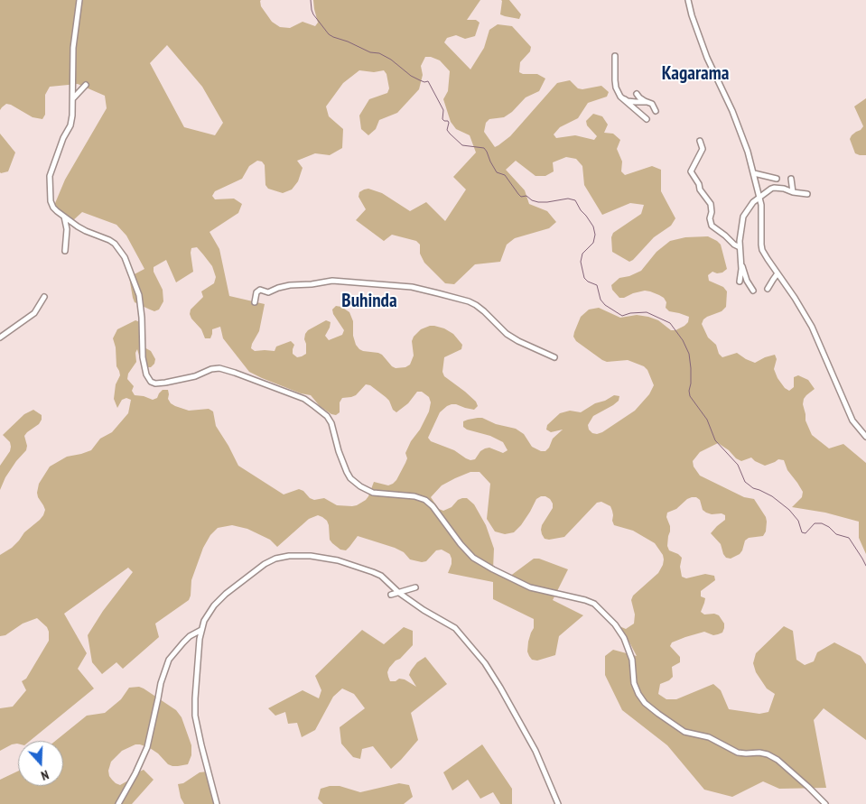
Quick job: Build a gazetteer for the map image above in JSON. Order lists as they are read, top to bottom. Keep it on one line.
{"districts":["Kagarama","Buhinda"],"north":"bottom"}
